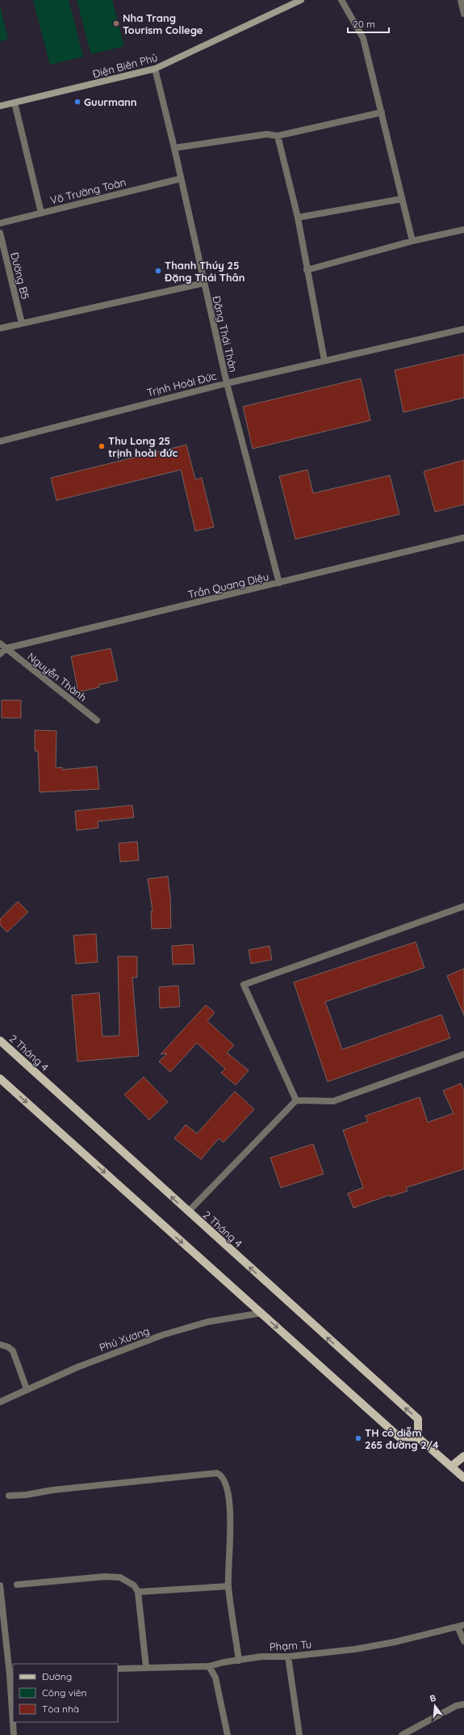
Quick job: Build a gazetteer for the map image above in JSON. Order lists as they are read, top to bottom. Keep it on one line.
{"streets":{"main road":["2 Tháng 4"],"street":["Điện Biên Phủ","Võ Trường Toàn","Đường B5","Đặng Thái Thân","Trịnh Hoài Đức","Trần Quang Diệu","Nguyễn Thành","Phú Xương","Phạm Tu"]},"crossings":[["Điện Biên Phủ","Đặng Thái Thân"],["Võ Trường Toàn","Đặng Thái Thân"],["Đặng Thái Thân","Trịnh Hoài Đức"],["Đặng Thái Thân","Trần Quang Diệu"],["Trần Quang Diệu","Nguyễn Thành"]],"places":["Nha Trang Tourism College","Guurmann","Thanh Thúy 25 Đặng Thái Thân","Thu Long 25 trịnh hoài đức","TH cô diễm 265 đường 2/4"],"legend":["Đường","Công viên","Tòa nhà"],"scale_bar":"20 m","north":"top"}
